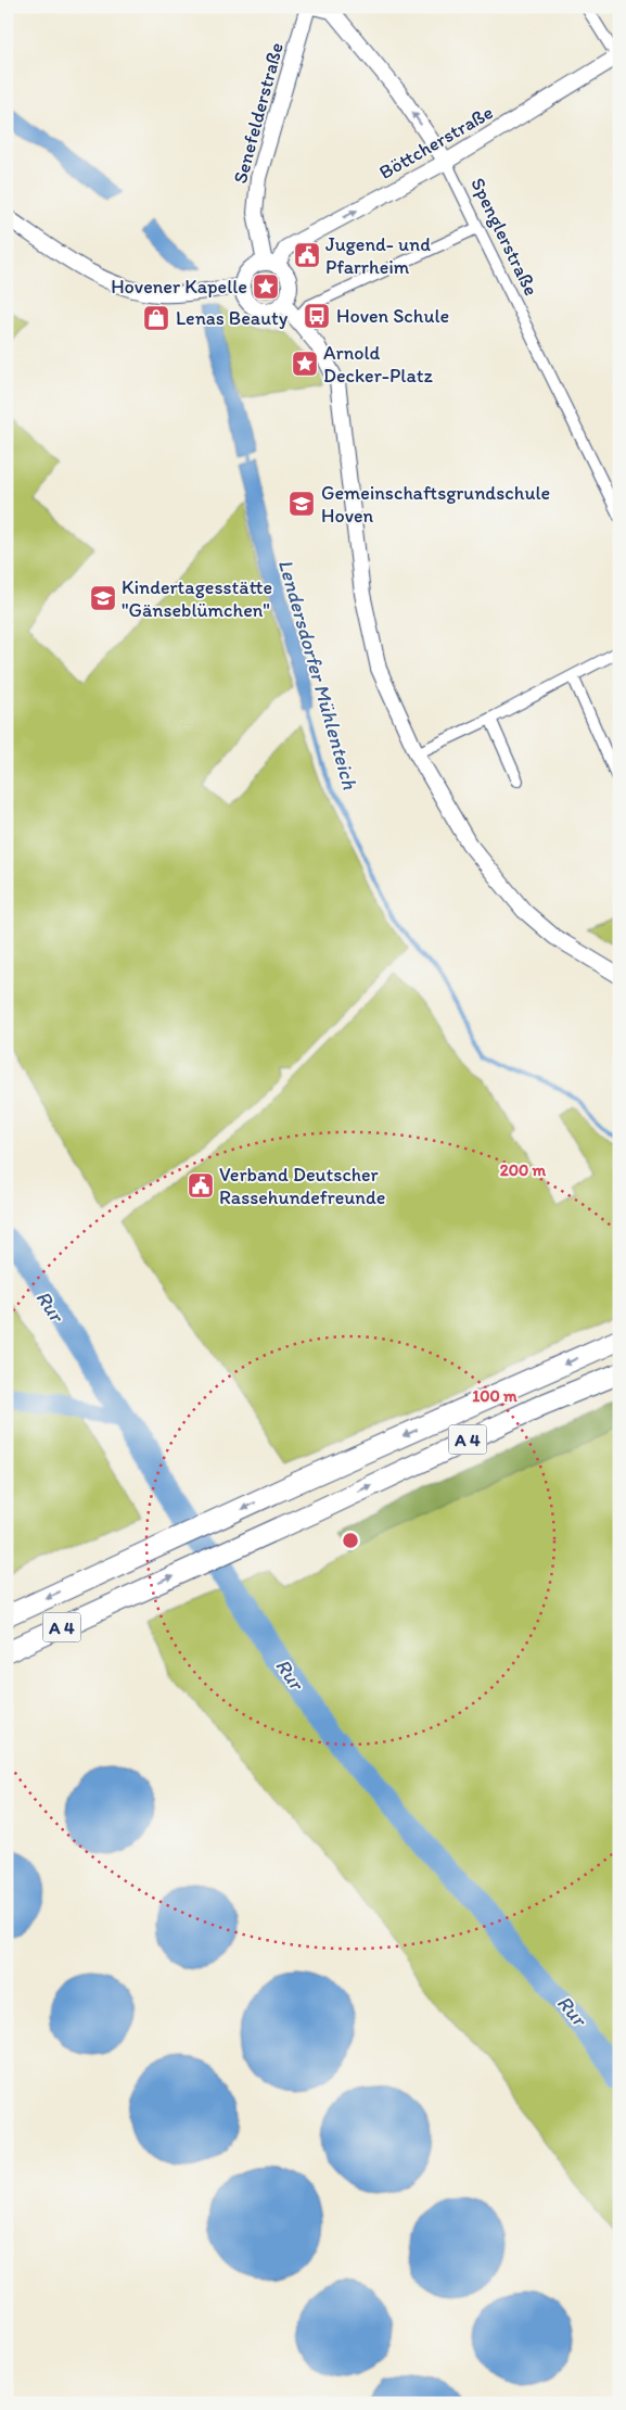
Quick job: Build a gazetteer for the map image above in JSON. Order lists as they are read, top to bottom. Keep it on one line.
{"streets":{"highway":["A 4"],"main road":["Senefelderstraße","Böttcherstraße","Spenglerstraße"]},"crossings":[["Senefelderstraße","Böttcherstraße"],["Senefelderstraße","Spenglerstraße"],["Böttcherstraße","Spenglerstraße"]],"one_way":["Böttcherstraße"],"water":["Lendersdorfer Mühlenteich","Rur"],"places":{"public building":["Jugend- und Pfarrheim","Verband Deutscher Rassehundefreunde"],"place":["Hovener Kapelle","Arnold Decker-Platz"],"bus stop":["Hoven Schule"],"shop":["Lenas Beauty"],"school or university":["Gemeinschaftsgrundschule Hoven","Kindertagesstätte \"Gänseblümchen\""]},"rings":["200 m","100 m"]}
